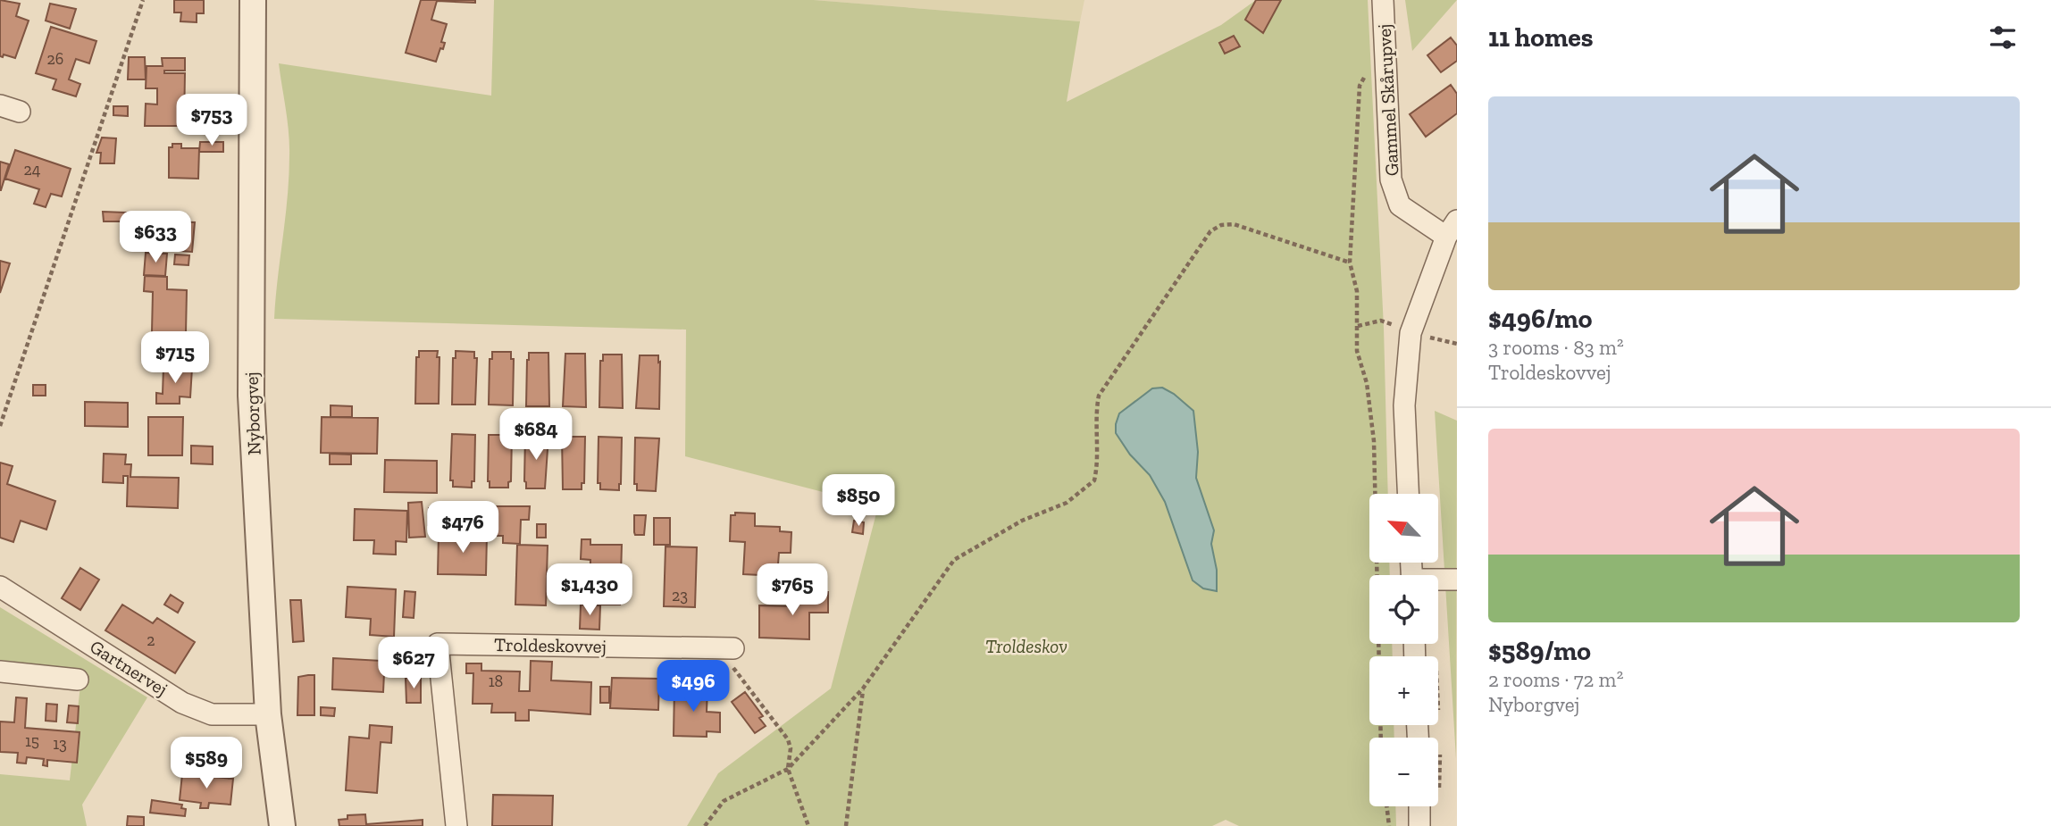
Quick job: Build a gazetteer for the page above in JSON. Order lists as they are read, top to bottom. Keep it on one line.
{"streets":{"street":["Gammel Skårupvej","Nyborgvej","Troldeskovvej","Gartnervej"]},"crossings":[["Nyborgvej","Gartnervej"]],"parks":["Troldeskov"],"house_numbers":["26","24","23","2","18","15","13"],"north":"top left","page":{"heading":"11 homes","list":[{"name":"$496/mo","note":"3 rooms · 83 m² · Troldeskovvej"},{"name":"$589/mo","note":"2 rooms · 72 m² · Nyborgvej"}],"price":["$753","$633","$715","$684","$850","$476","$1,430","$765","$627","$496","$589"],"map_buttons":["+","−"]}}
